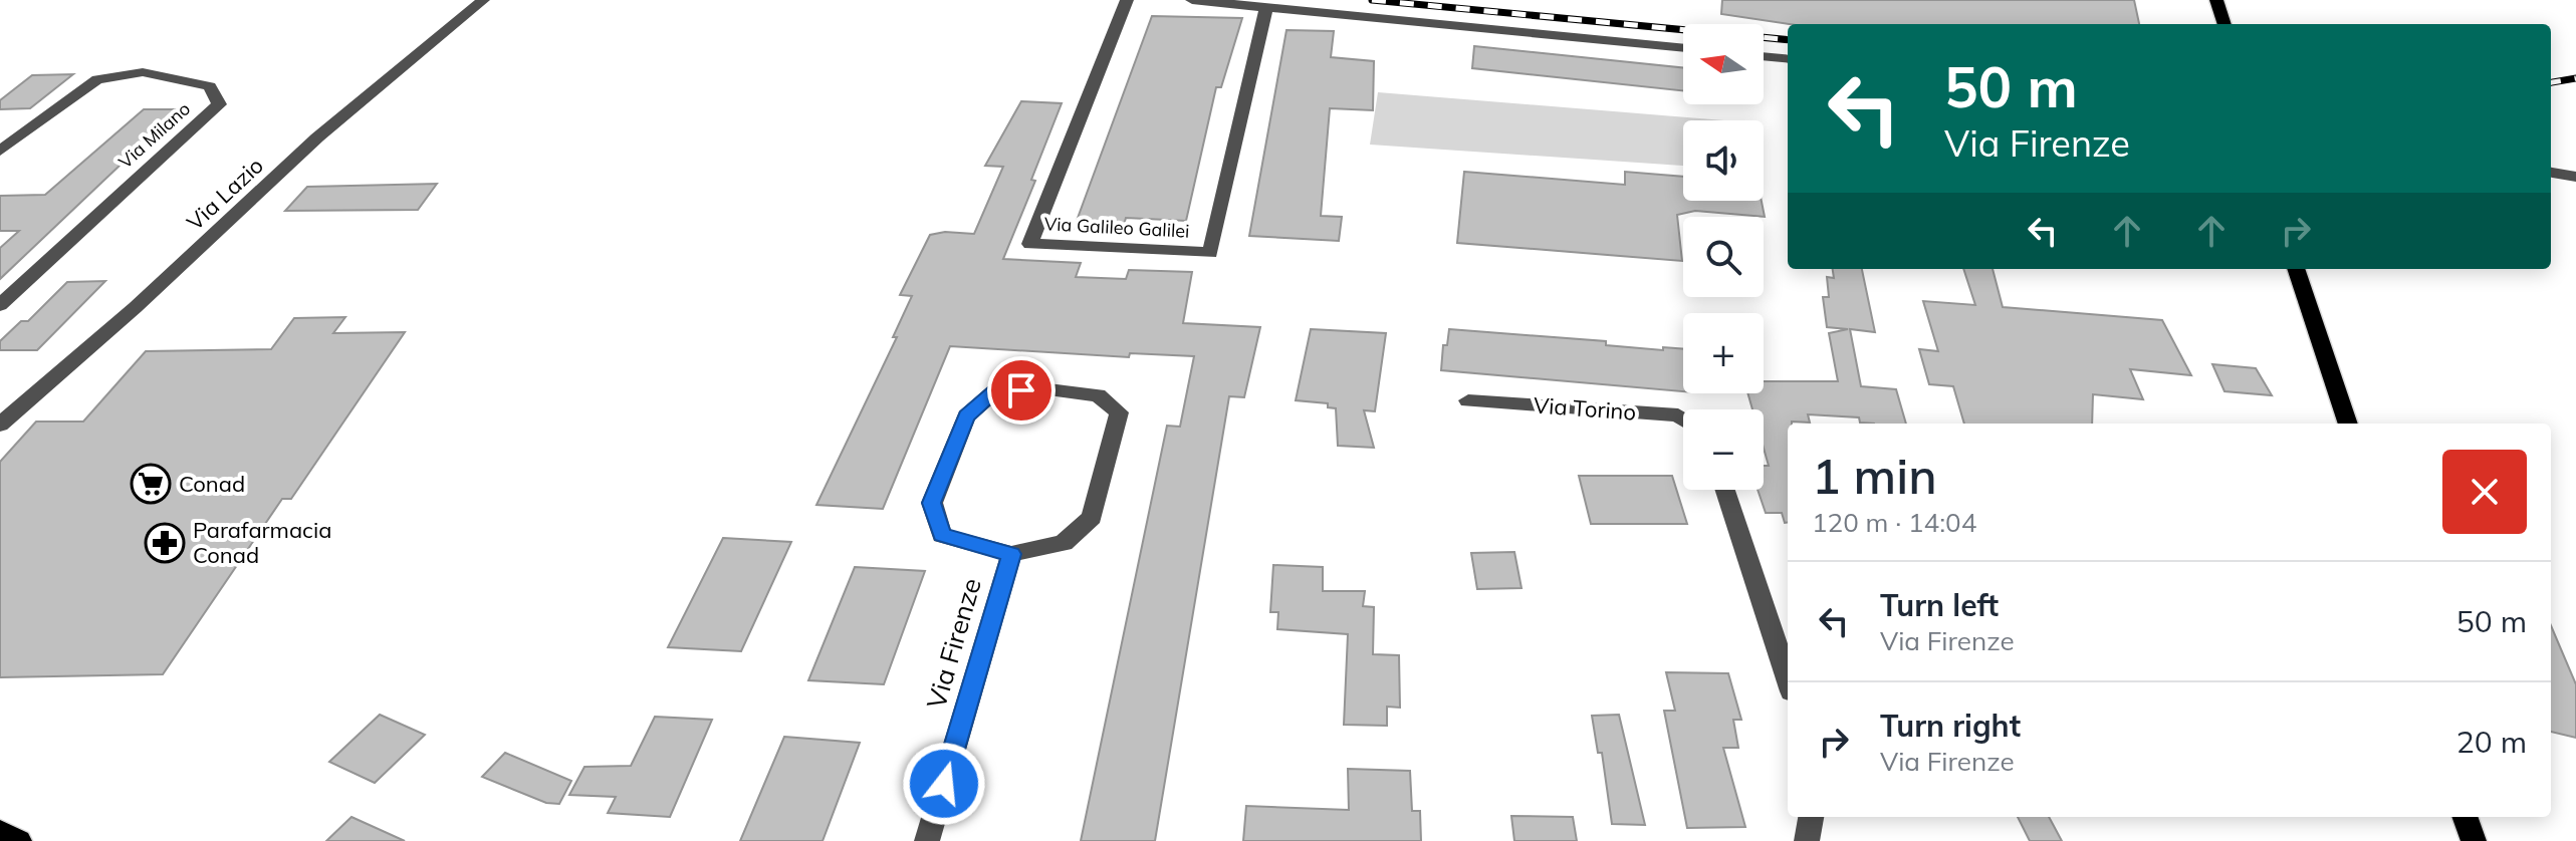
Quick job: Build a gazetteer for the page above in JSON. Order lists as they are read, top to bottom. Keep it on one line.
{"streets":{"street":["Via Milano","Via Lazio","Via Galileo Galilei","Via Torino","Via Firenze"]},"places":{"supermarket":["Conad"],"pharmacy":["Parafarmacia Conad"]},"north":"left","page":{"map_buttons":["+","−"],"turn":["50 m","Via Firenze"],"heading":["1 min","120 m · 14:04"],"list":[{"name":"Turn left","note":"Via Firenze","value":"50 m"},{"name":"Turn right","note":"Via Firenze","value":"20 m"}]}}
